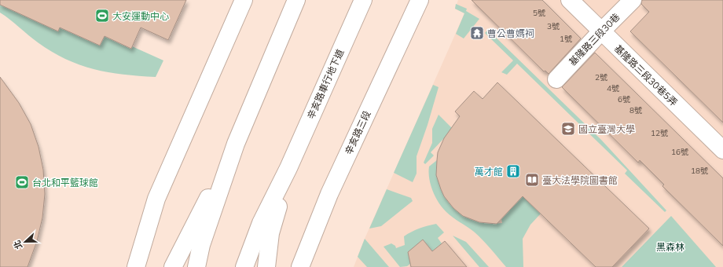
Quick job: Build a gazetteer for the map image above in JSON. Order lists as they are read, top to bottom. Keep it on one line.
{"streets":{"main road":["基隆路三段30巷","基隆路三段30巷5弄","辛亥路車行地下道","辛亥路三段"]},"crossings":[["基隆路三段30巷","基隆路三段30巷5弄"]],"parks":["黑森林"],"places":{"sports":["大安運動中心","台北和平籃球館"],"temple":["曹公曹媽祠"],"school or university":["國立臺灣大學"],"building":["萬才館"],"library":["臺大法學院圖書館"]},"house_numbers":["5號","3號","1號","2號","4號","6號","8號","12號","16號","18號"],"north":"left"}
